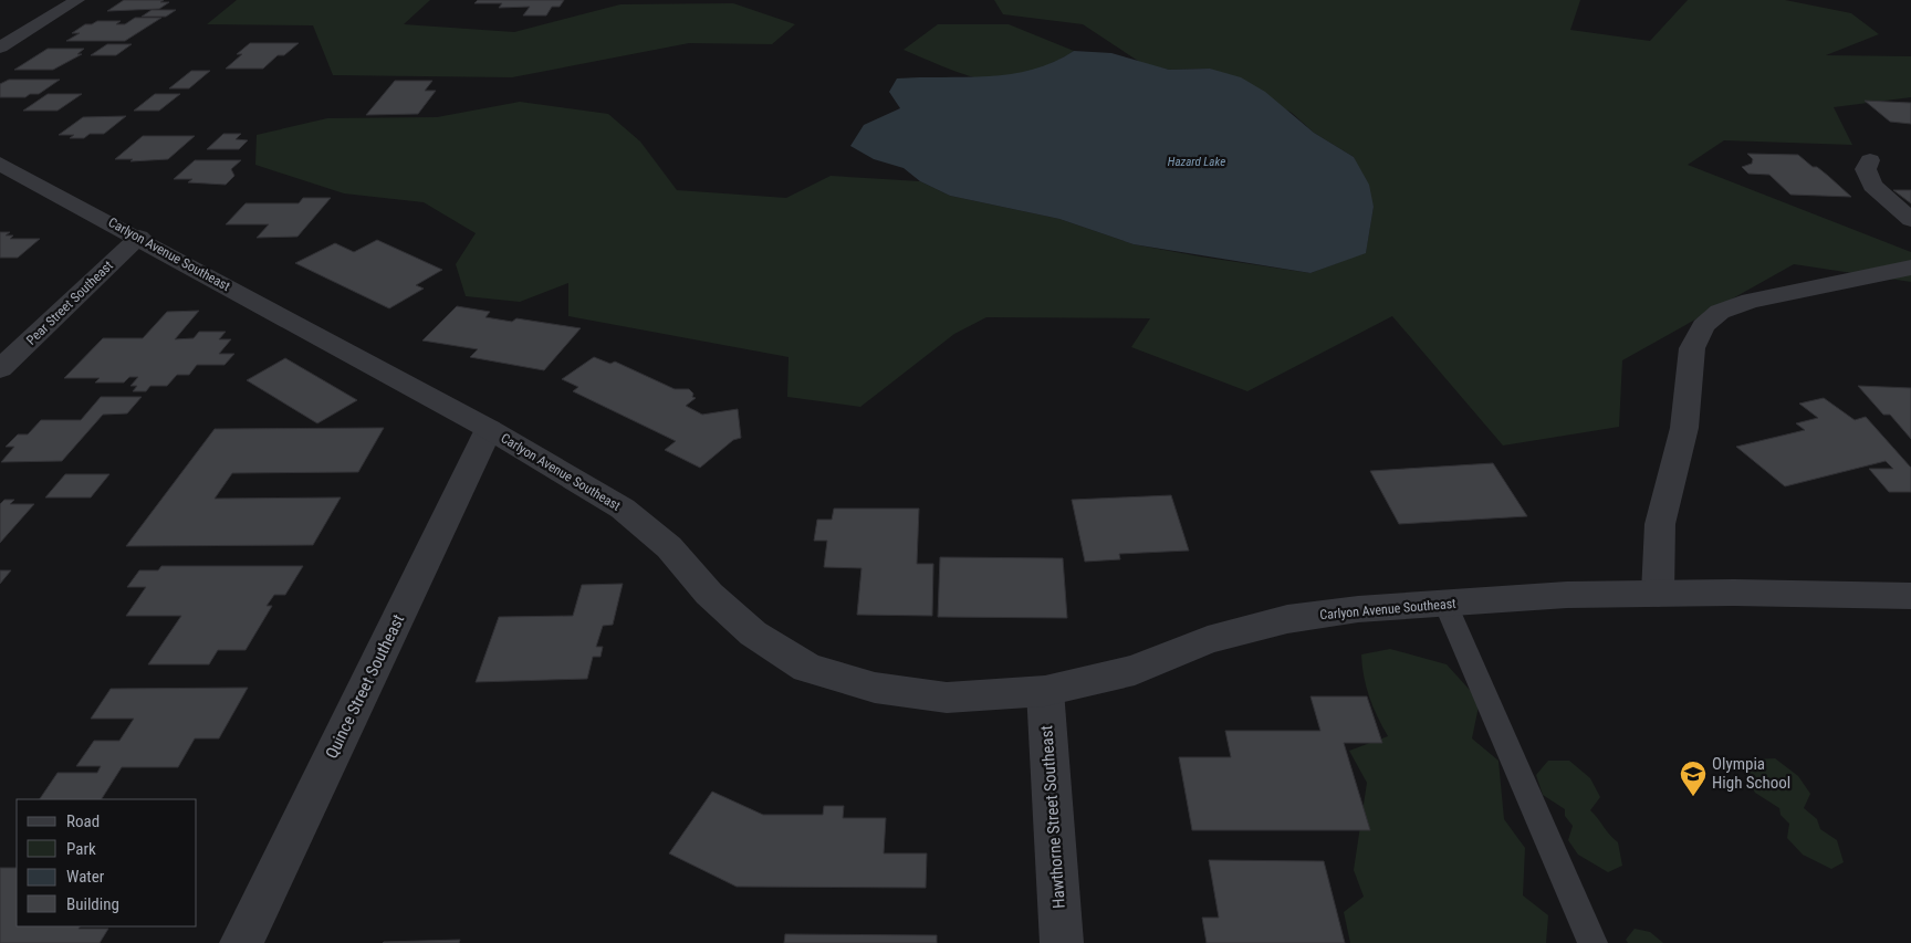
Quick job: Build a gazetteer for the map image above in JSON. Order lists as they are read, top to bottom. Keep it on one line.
{"streets":{"street":["Carlyon Avenue Southeast","Pear Street Southeast","Quince Street Southeast","Hawthorne Street Southeast"]},"crossings":[["Carlyon Avenue Southeast","Pear Street Southeast"],["Carlyon Avenue Southeast","Quince Street Southeast"],["Carlyon Avenue Southeast","Hawthorne Street Southeast"]],"water":["Hazard Lake"],"places":{"school or university":["Olympia High School"]},"legend":["Road","Park","Water","Building"]}
